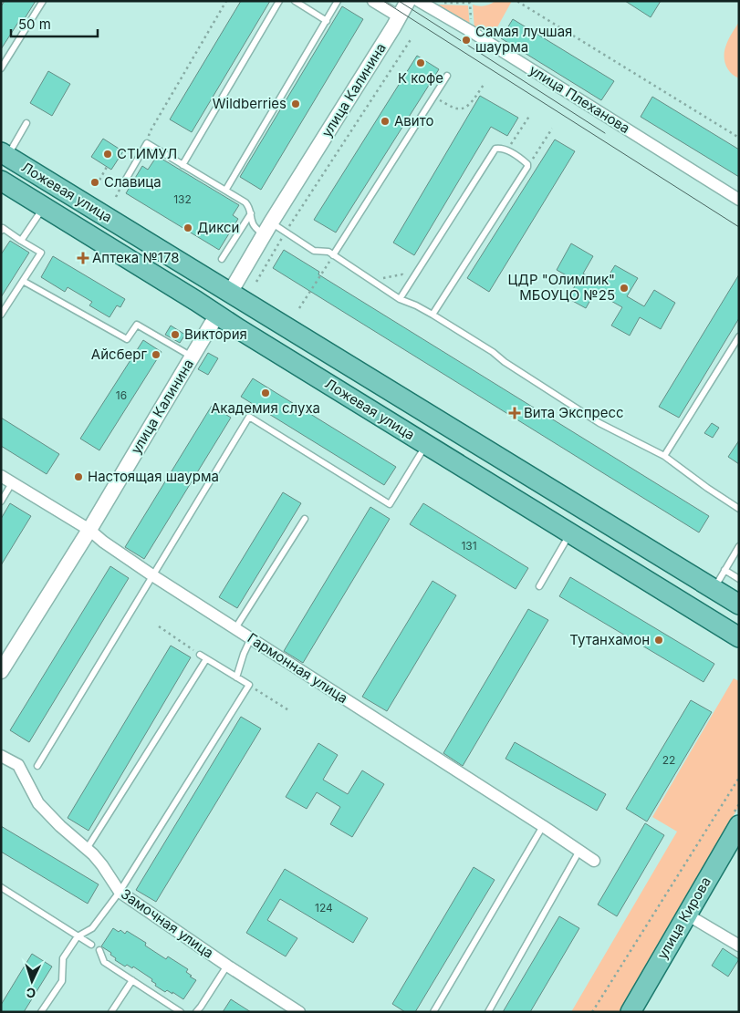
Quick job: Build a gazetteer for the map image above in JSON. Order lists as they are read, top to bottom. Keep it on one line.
{"streets":{"main road":["улица Калинина","Ложевая улица","улица Кирова"],"street":["улица Плеханова","Гармонная улица","Замочная улица"]},"crossings":[["улица Калинина","Ложевая улица"],["улица Калинина","Гармонная улица"]],"places":{"other":["Самая лучшая шаурма","К кофе","Wildberries","Авито","СТИМУЛ","Славица","Дикси","ЦДР \"Олимпик\" МБОУЦО №25","Виктория","Айсберг","Академия слуха","Настоящая шаурма","Тутанхамон"],"health":["Аптека №178","Вита Экспресс"]},"house_numbers":["132","16","131","22","124"],"scale_bar":"50 m","north":"bottom"}
